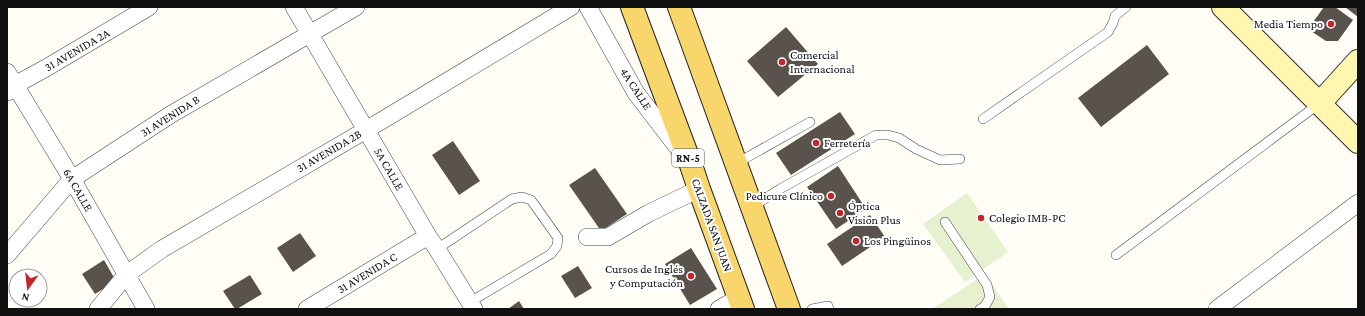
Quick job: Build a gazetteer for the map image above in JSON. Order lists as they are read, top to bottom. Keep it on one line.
{"streets":{"main road":["RN-5","CALZADA SAN JUAN"],"street":["31 AVENIDA 2A","4A CALLE","31 AVENIDA B","31 AVENIDA 2B","5A CALLE","6A CALLE","31 AVENIDA C"]},"crossings":[["31 AVENIDA 2A","6A CALLE"],["4A CALLE","CALZADA SAN JUAN"],["31 AVENIDA B","5A CALLE"],["31 AVENIDA B","6A CALLE"],["31 AVENIDA 2B","5A CALLE"],["31 AVENIDA 2B","6A CALLE"],["5A CALLE","31 AVENIDA C"]],"places":["Media Tiempo","Comercial Internacional","Ferretería","Pedicure Clínico","Óptica Vision Plus","Colegio IMB-PC","Los Pingüinos","Cursos de Inglés y Computación"],"north":"bottom"}
